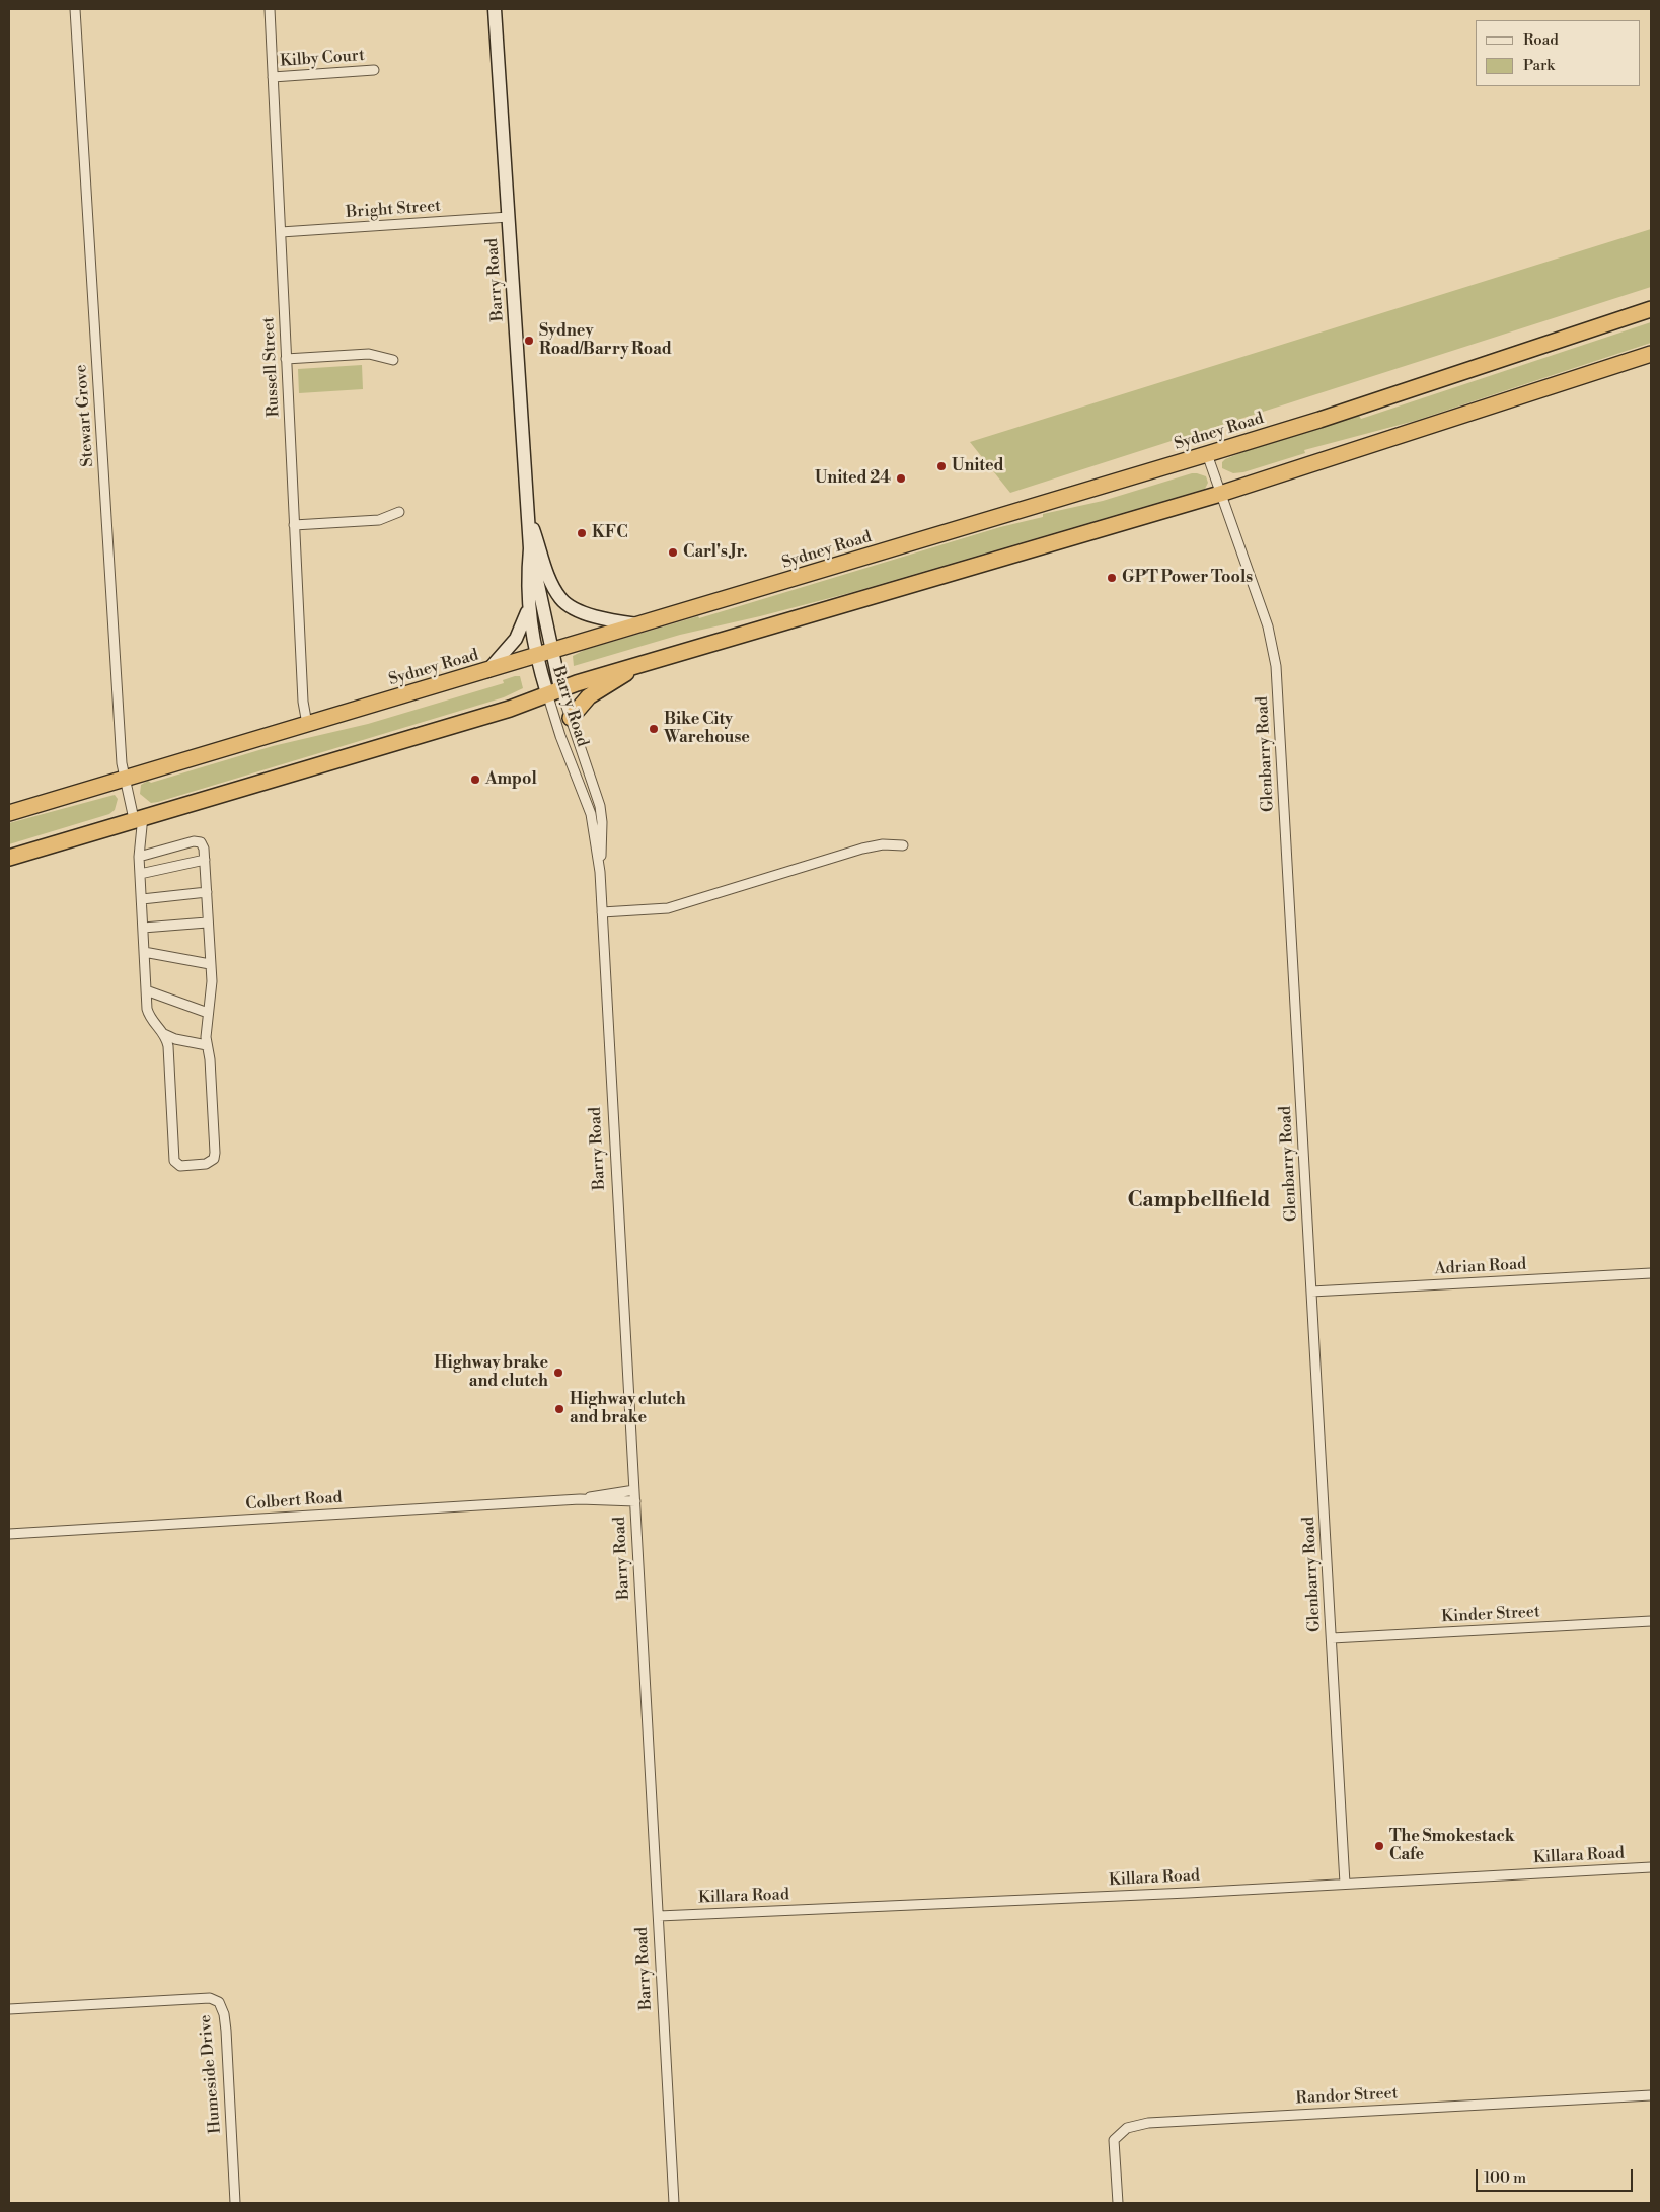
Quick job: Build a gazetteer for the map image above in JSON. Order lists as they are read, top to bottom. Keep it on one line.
{"streets":{"highway":["Sydney Road"],"main road":["Barry Road"],"street":["Kilby Court","Bright Street","Russell Street","Stewart Grove","Glenbarry Road","Adrian Road","Colbert Road","Kinder Street","Killara Road","Humeside Drive","Randor Street"]},"crossings":[["Kilby Court","Russell Street"],["Bright Street","Barry Road"],["Bright Street","Russell Street"],["Barry Road","Sydney Road"],["Barry Road","Colbert Road"],["Barry Road","Killara Road"],["Russell Street","Sydney Road"],["Stewart Grove","Sydney Road"],["Sydney Road","Glenbarry Road"],["Glenbarry Road","Adrian Road"],["Glenbarry Road","Kinder Street"],["Glenbarry Road","Killara Road"]],"districts":["Campbellfield"],"places":["Sydney Road/Barry Road","United","United 24","KFC","Carl's Jr.","GPT Power Tools","Bike City Warehouse","Ampol","Highway brake and clutch","Highway clutch and brake","The Smokestack Cafe"],"legend":["Road","Park"],"scale_bar":"100 m"}
